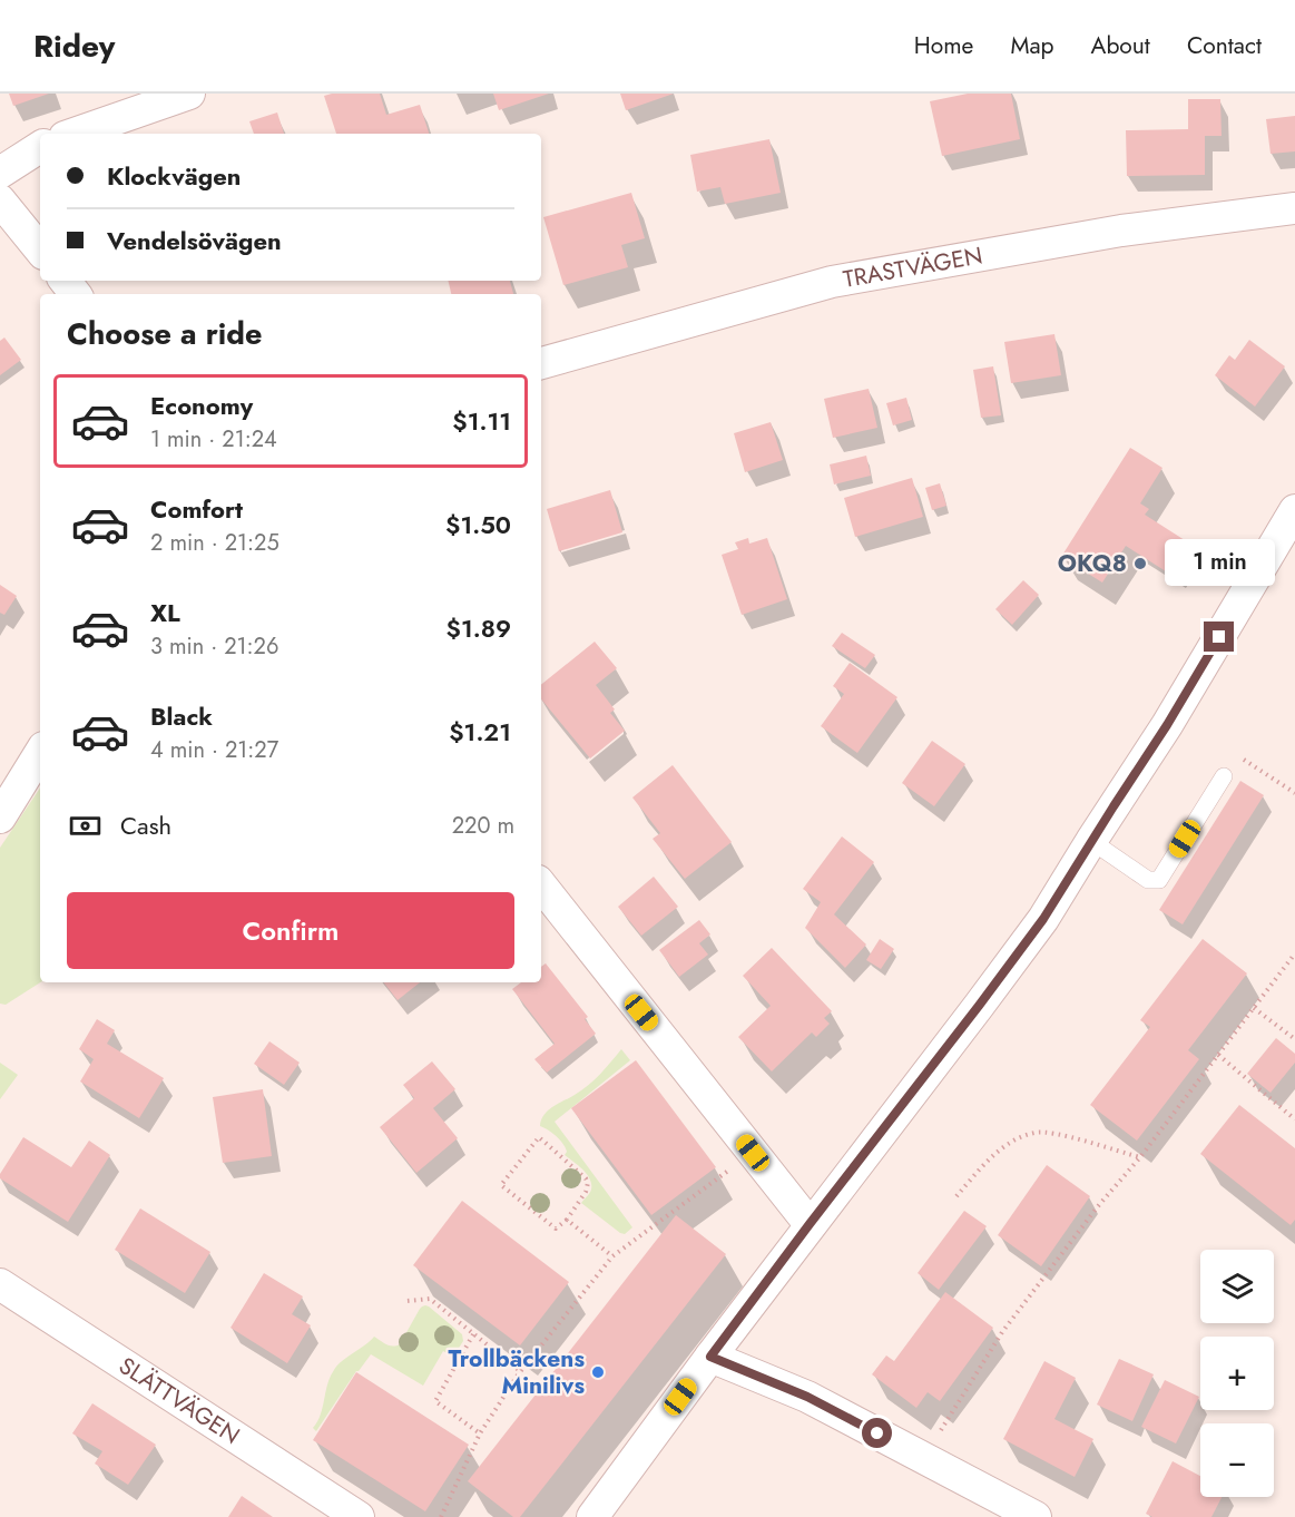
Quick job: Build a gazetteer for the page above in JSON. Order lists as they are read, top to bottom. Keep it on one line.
{"streets":{"street":["TRASTVÄGEN","SLÄTTVÄGEN"]},"places":["OKQ8","Trollbäckens Minilivs"],"page":{"header":"Ridey","nav":["Home","Map","About","Contact"],"banner":["Klockvägen","Vendelsövägen"],"heading":"Choose a ride","list":[{"name":"Economy","note":"1 min · 21:24","value":"$1.11"},{"name":"Comfort","note":"2 min · 21:25","value":"$1.50"},{"name":"XL","note":"3 min · 21:26","value":"$1.89"},{"name":"Black","note":"4 min · 21:27","value":"$1.21"}],"bubble":"1 min","pay":["Cash","220 m"],"buttons":"Confirm","map_buttons":["+","−"]}}
